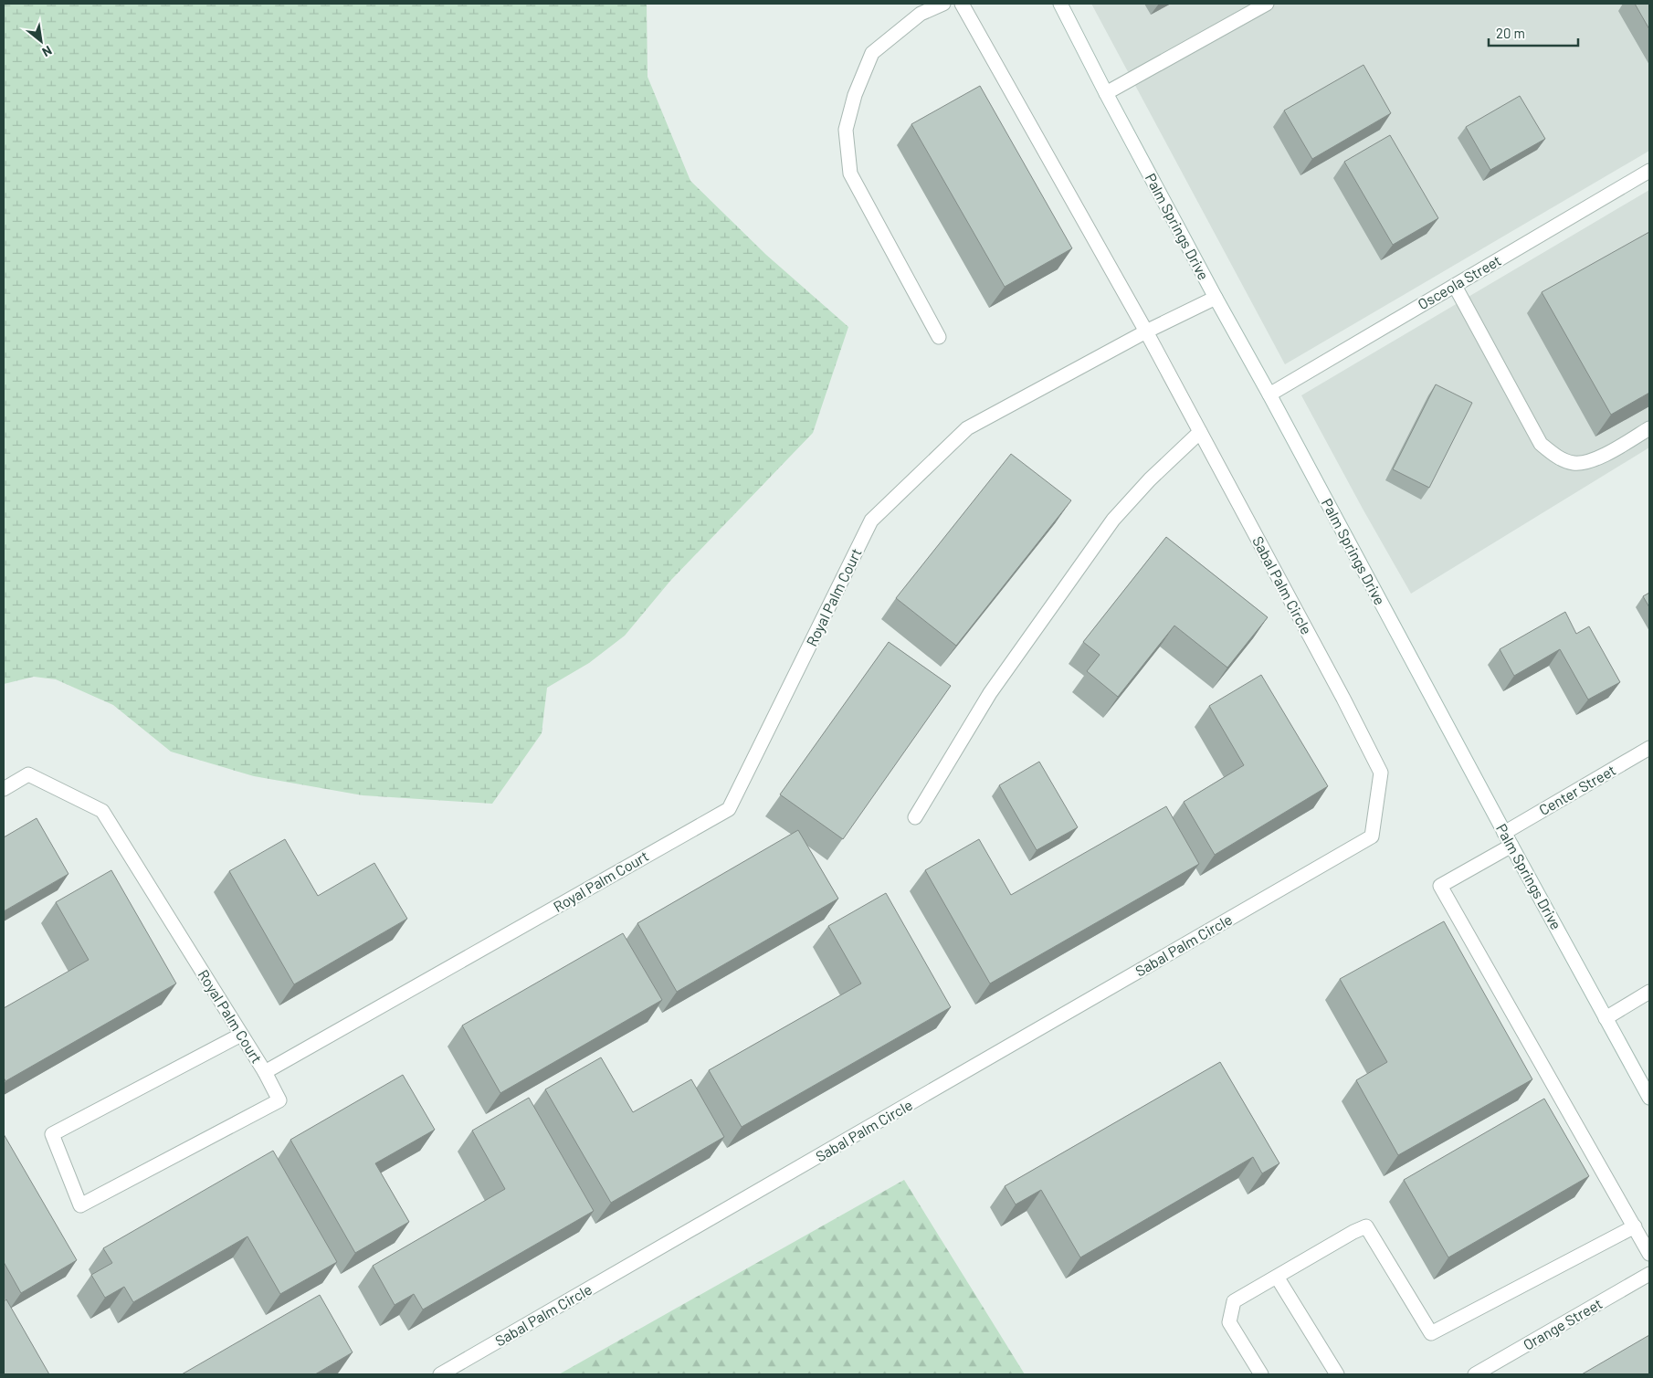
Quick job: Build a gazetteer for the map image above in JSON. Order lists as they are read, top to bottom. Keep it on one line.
{"streets":{"street":["Palm Springs Drive","Osceola Street","Sabal Palm Circle","Royal Palm Court","Center Street","Orange Street"]},"crossings":[["Palm Springs Drive","Osceola Street"],["Palm Springs Drive","Center Street"],["Sabal Palm Circle","Royal Palm Court"]],"scale_bar":"20 m","north":"bottom right"}
